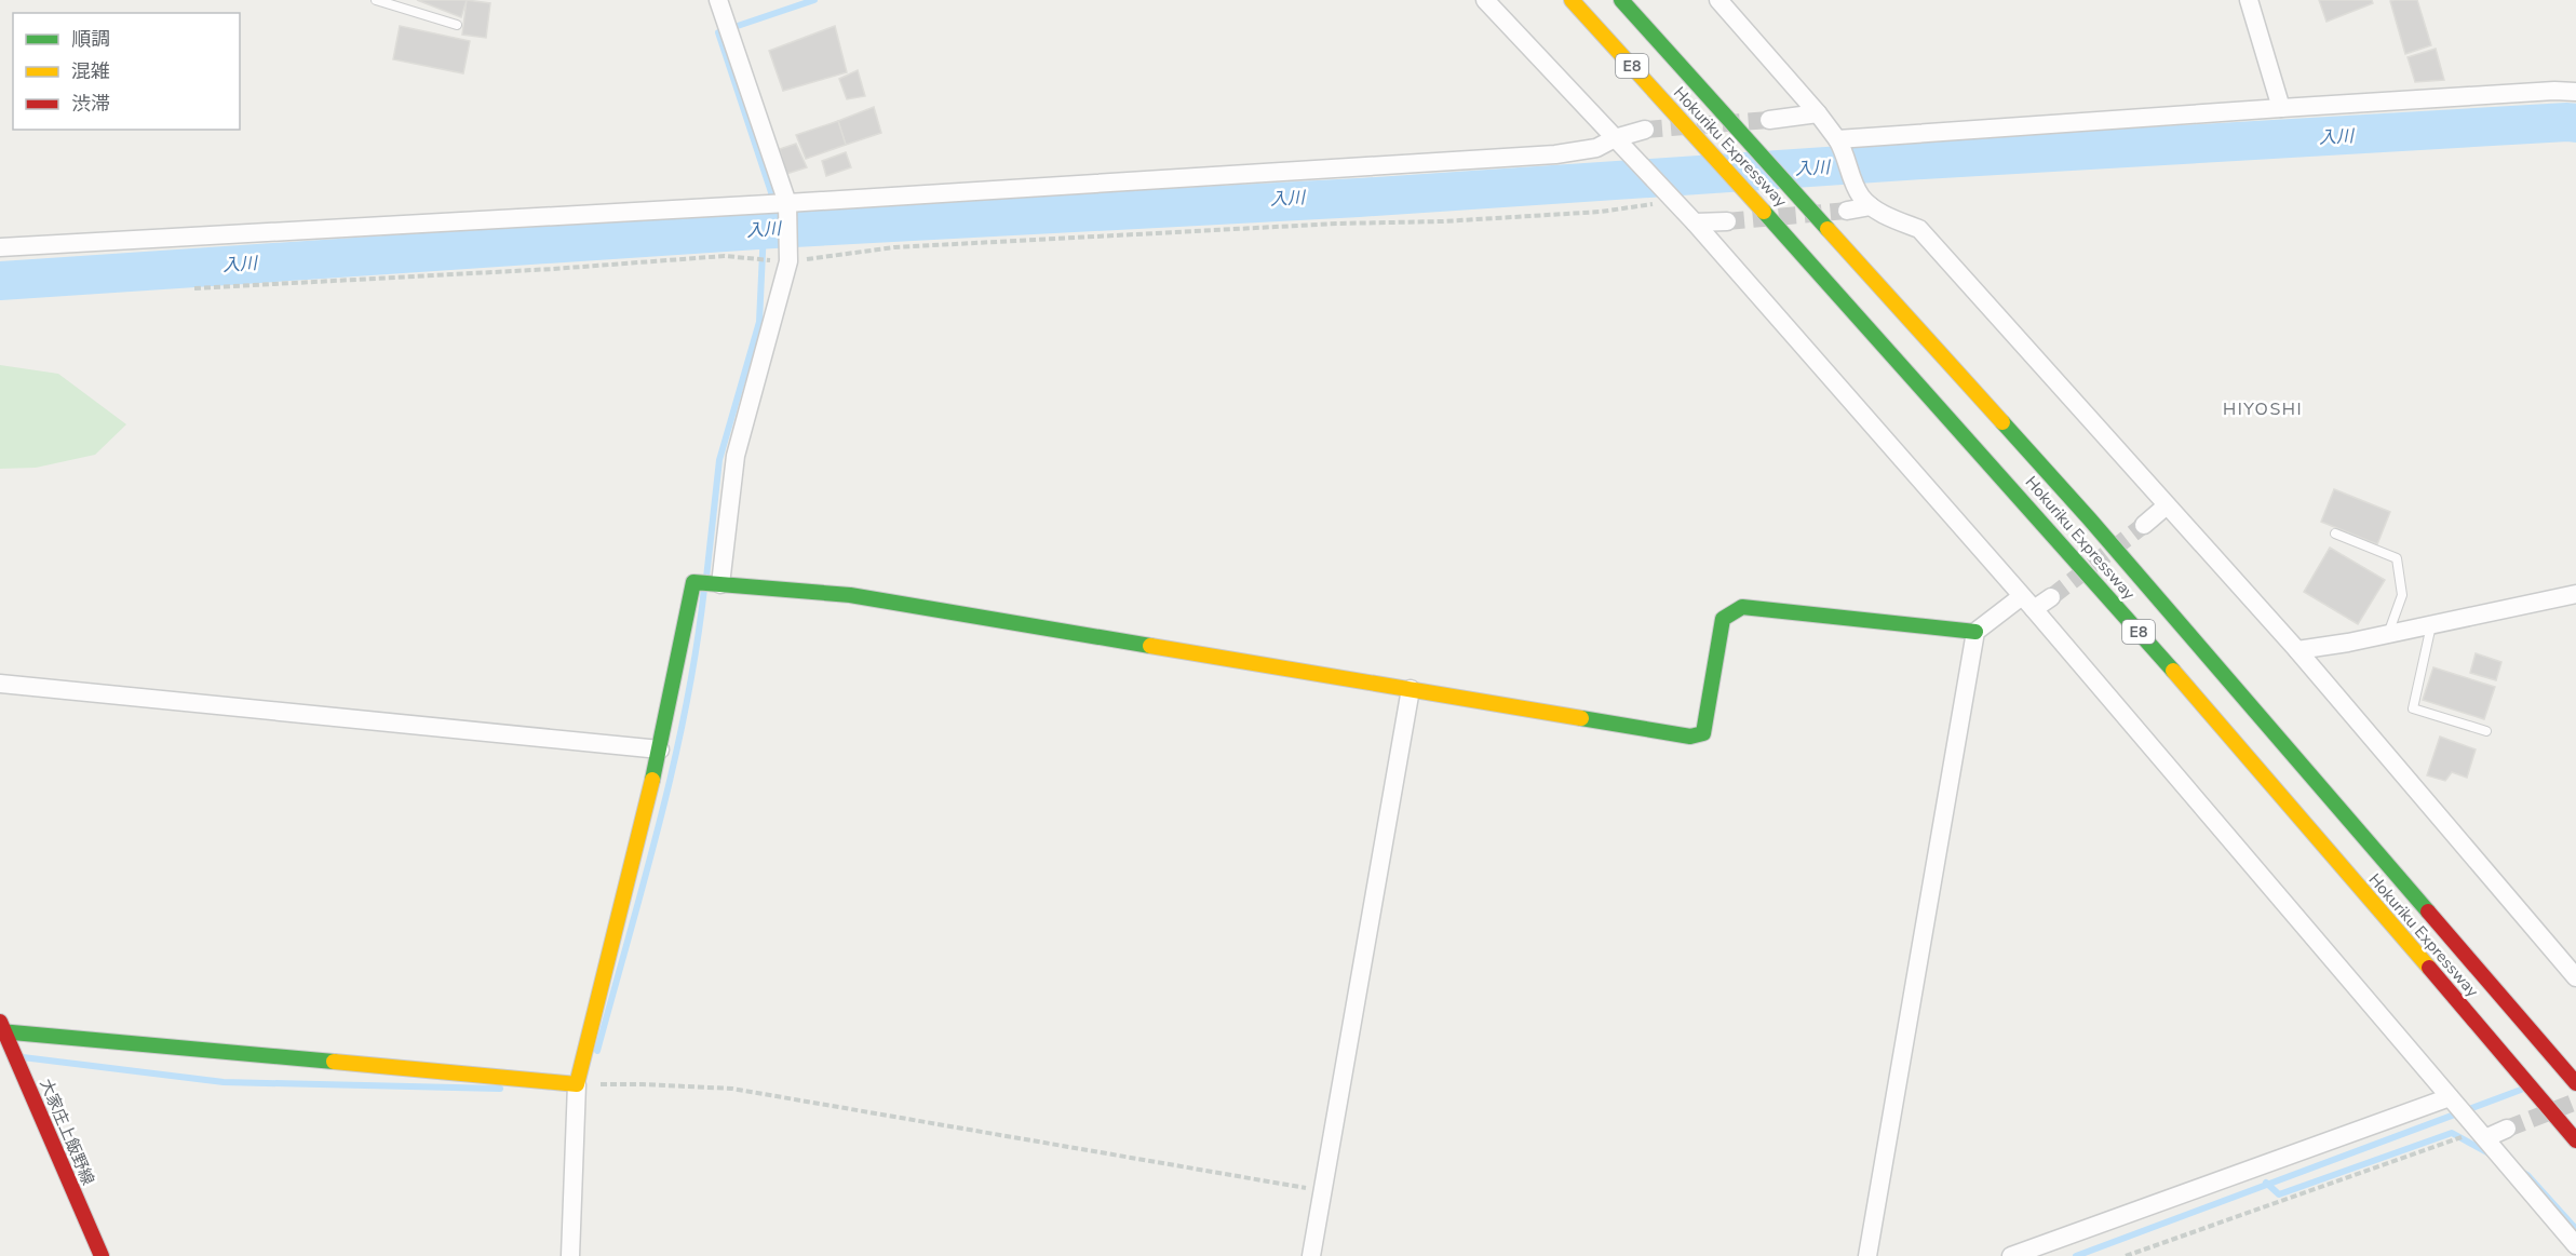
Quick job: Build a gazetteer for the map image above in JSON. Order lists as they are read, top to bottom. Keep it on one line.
{"streets":{"main road":["E8","Hokuriku Expressway","大家庄上飯野線"]},"districts":["HIYOSHI"],"water":["入川"],"legend":["順調","混雑","渋滞"]}
